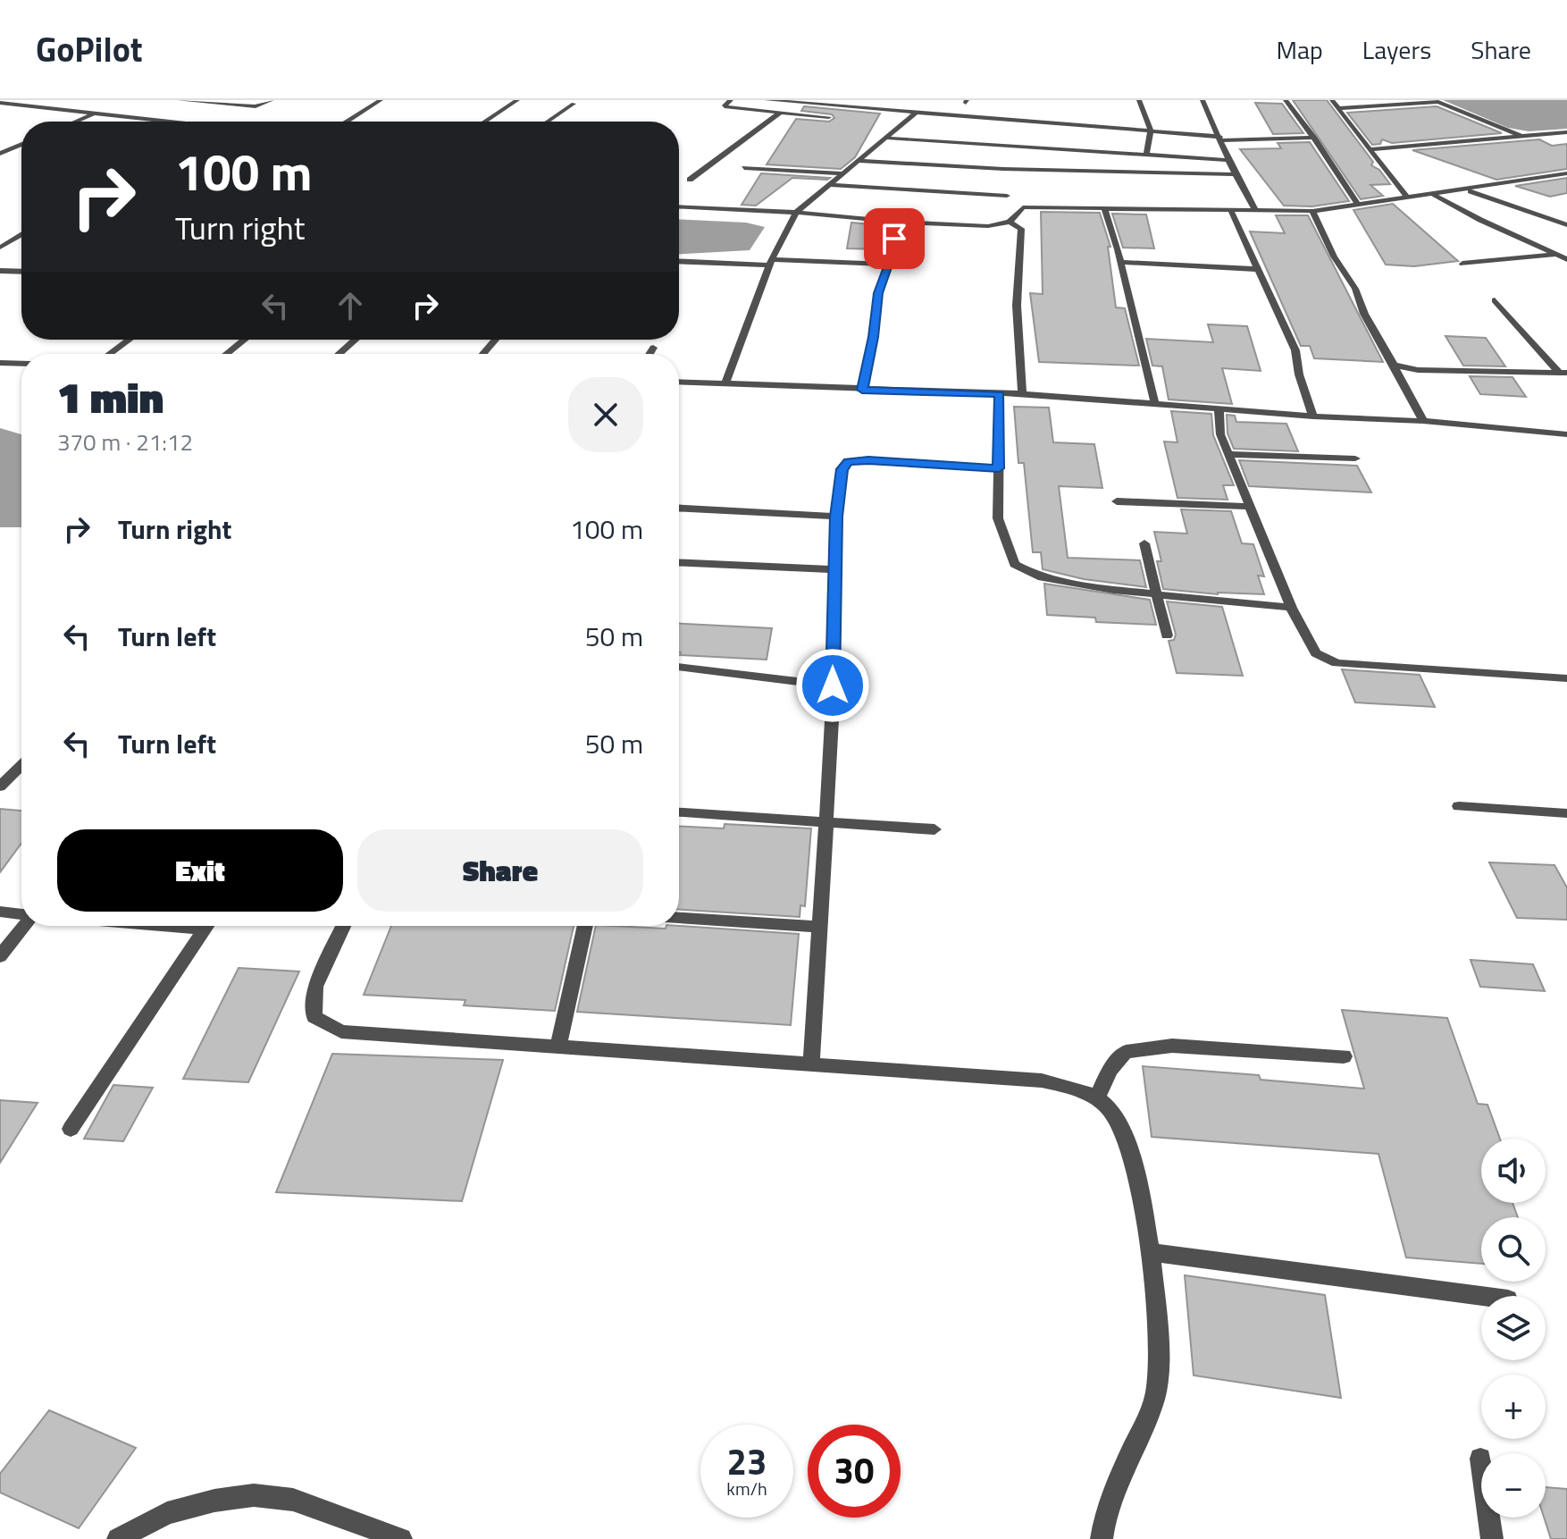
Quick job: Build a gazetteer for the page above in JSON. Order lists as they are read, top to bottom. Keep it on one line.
{"page":{"header":"GoPilot","nav":["Map","Layers","Share"],"turn":["100 m","Turn right"],"heading":["1 min","370 m · 21:12"],"list":[{"name":"Turn right","value":"100 m"},{"name":"Turn left","value":"50 m"},{"name":"Turn left","value":"50 m"}],"buttons":["Exit","Share"],"map_buttons":["+","−"],"speed":"23 km/h","limit":"30"}}
